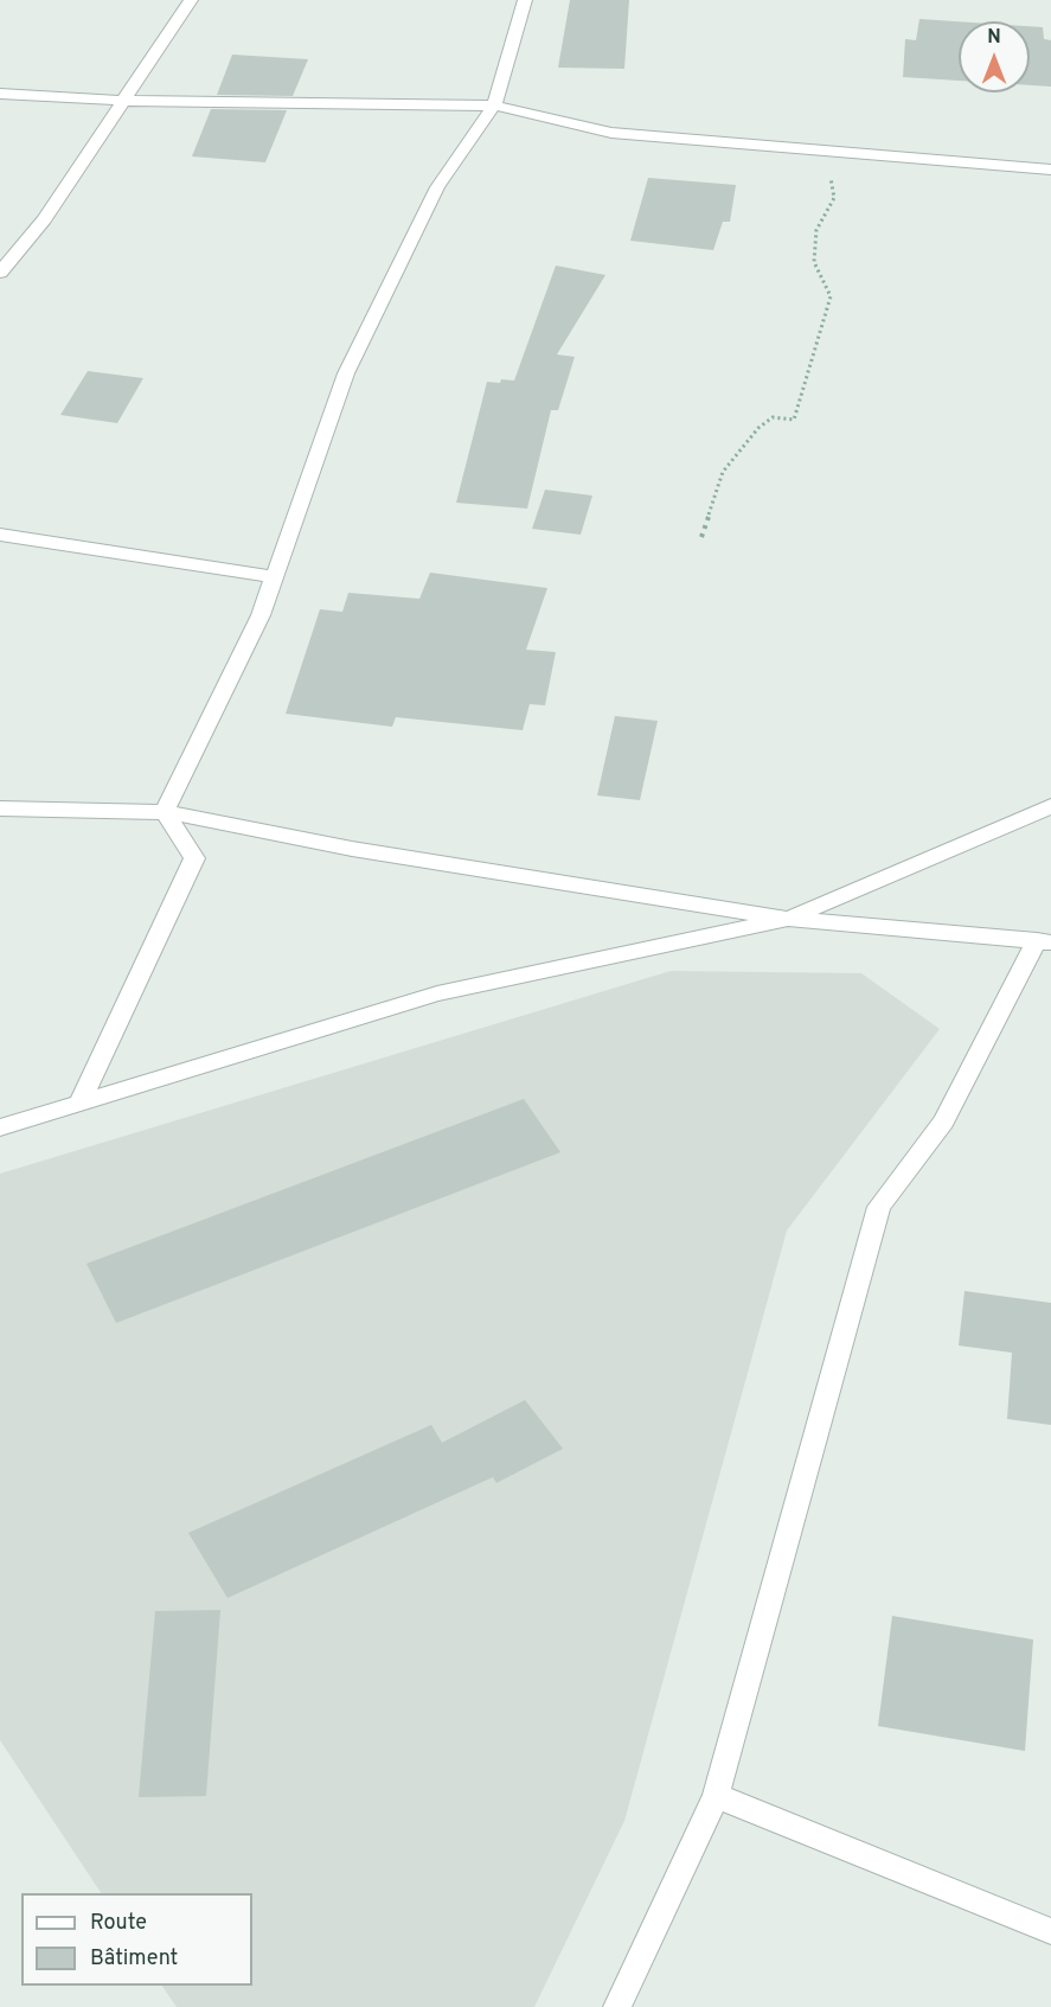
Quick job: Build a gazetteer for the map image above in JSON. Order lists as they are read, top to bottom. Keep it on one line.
{"legend":["Route","Bâtiment"],"north":"top"}
